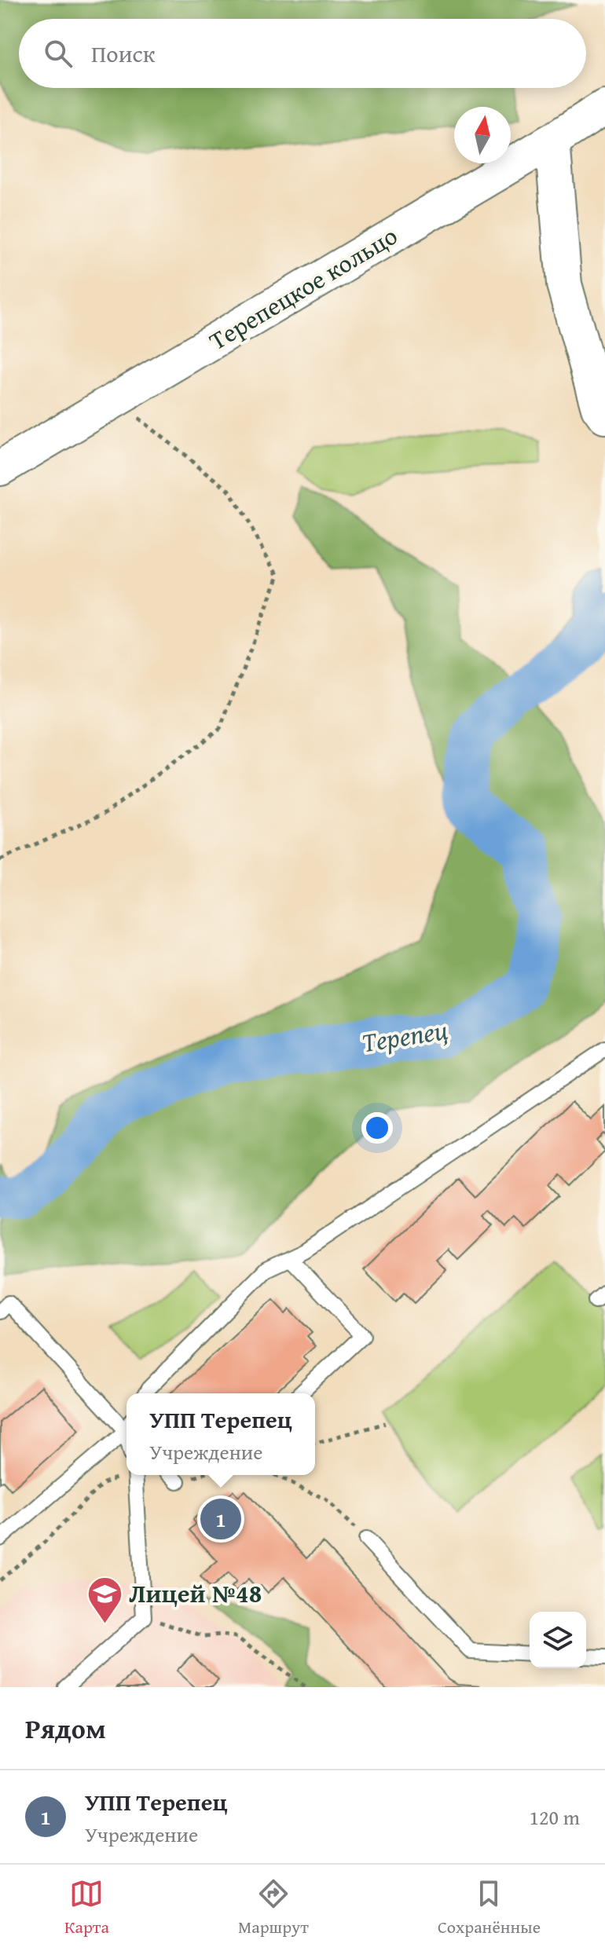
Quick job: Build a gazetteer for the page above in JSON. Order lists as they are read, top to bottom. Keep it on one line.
{"streets":{"street":["Терепецкое кольцо"]},"water":["Терепец"],"places":{"school or university":["Лицей №48"]},"north":"top","page":{"search":"Поиск","popup":["УПП Терепец","Учреждение"],"pins":"1","heading":"Рядом","list":[{"mark":"1","name":"УПП Терепец","note":"Учреждение","value":"120 m"}],"nav":["Карта","Маршрут","Сохранённые"]}}
